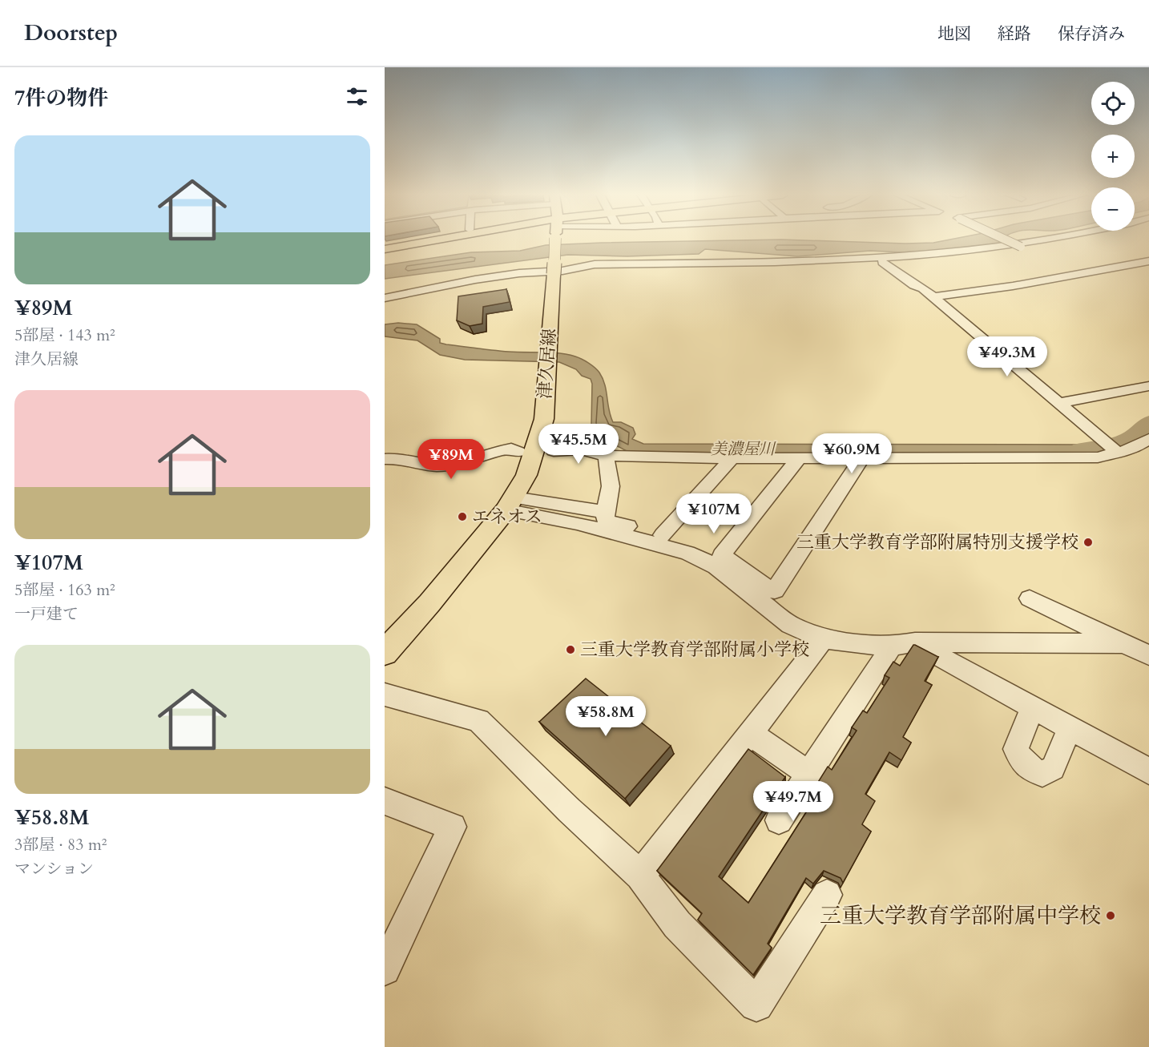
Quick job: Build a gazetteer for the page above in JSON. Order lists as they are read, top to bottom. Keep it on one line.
{"streets":{"main road":["津久居線"]},"water":["美濃屋川"],"places":["エネオス","三重大学教育学部附属特別支援学校","三重大学教育学部附属小学校","三重大学教育学部附属中学校"],"page":{"header":"Doorstep","nav":["地図","経路","保存済み"],"heading":"7件の物件","map_buttons":["+","−"],"list":[{"name":"¥89M","note":"5部屋 · 143 m² · 津久居線"},{"name":"¥107M","note":"5部屋 · 163 m² · 一戸建て"},{"name":"¥58.8M","note":"3部屋 · 83 m² · マンション"}],"price":["¥49.3M","¥45.5M","¥60.9M","¥89M","¥107M","¥58.8M","¥49.7M"]}}
